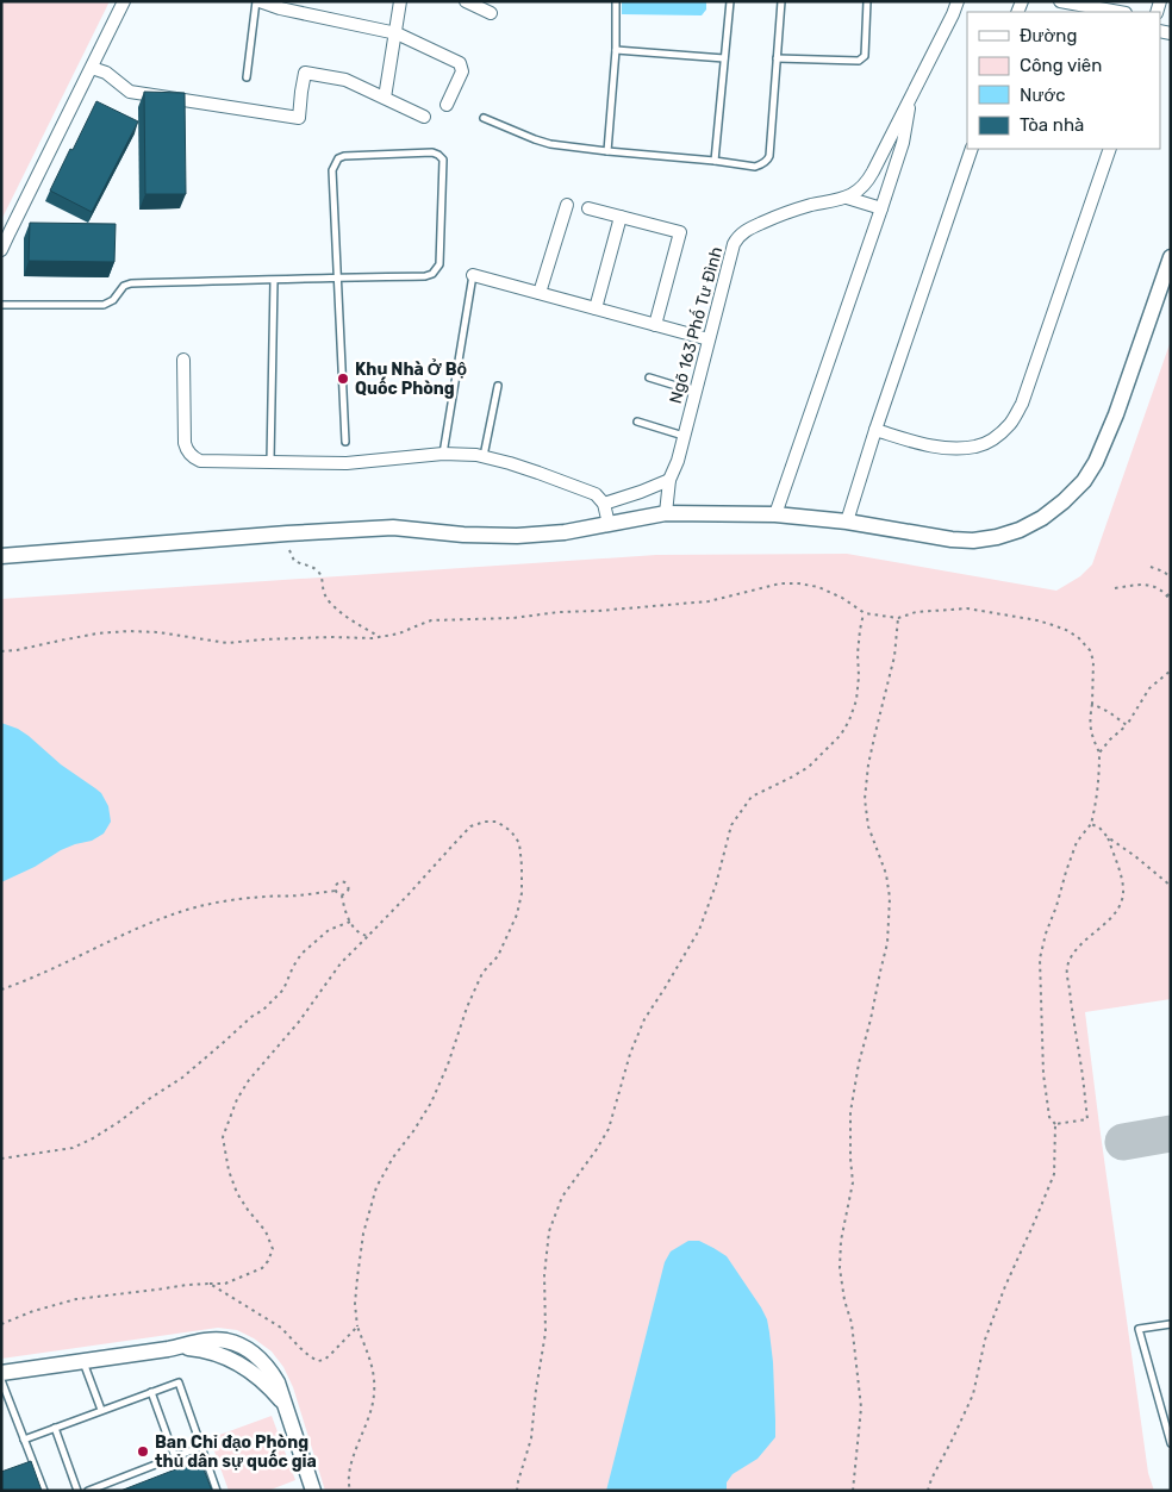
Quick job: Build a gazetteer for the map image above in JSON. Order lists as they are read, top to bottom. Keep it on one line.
{"streets":{"street":["Ngõ 163 Phố Tư Đình"]},"places":["Khu Nhà Ở Bộ Quốc Phòng","Ban Chỉ đạo Phòng thủ dân sự quốc gia"],"legend":["Đường","Công viên","Nước","Tòa nhà"]}
